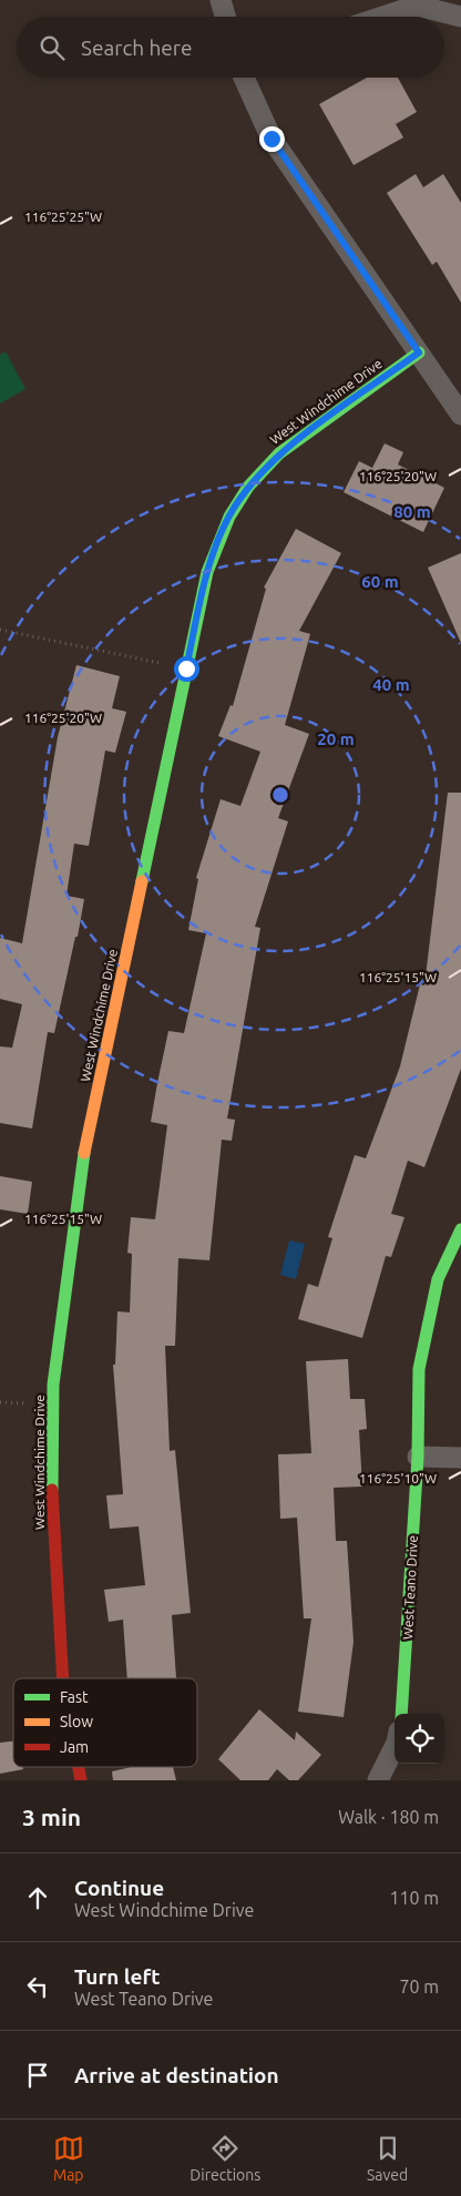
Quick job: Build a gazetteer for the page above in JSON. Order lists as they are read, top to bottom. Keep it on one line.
{"streets":{"street":["West Windchime Drive","West Teano Drive"]},"legend":["Fast","Slow","Jam"],"page":{"search":"Search here","heading":["3 min","Walk · 180 m"],"list":[["Continue","West Windchime Drive","110 m"],["Turn left","West Teano Drive","70 m"],"Arrive at destination"],"nav":["Map","Directions","Saved"]},"coordinates":["116°25'25\"W","116°25'20\"W","116°25'15\"W","116°25'10\"W"],"rings":["80 m","60 m","40 m","20 m"]}
